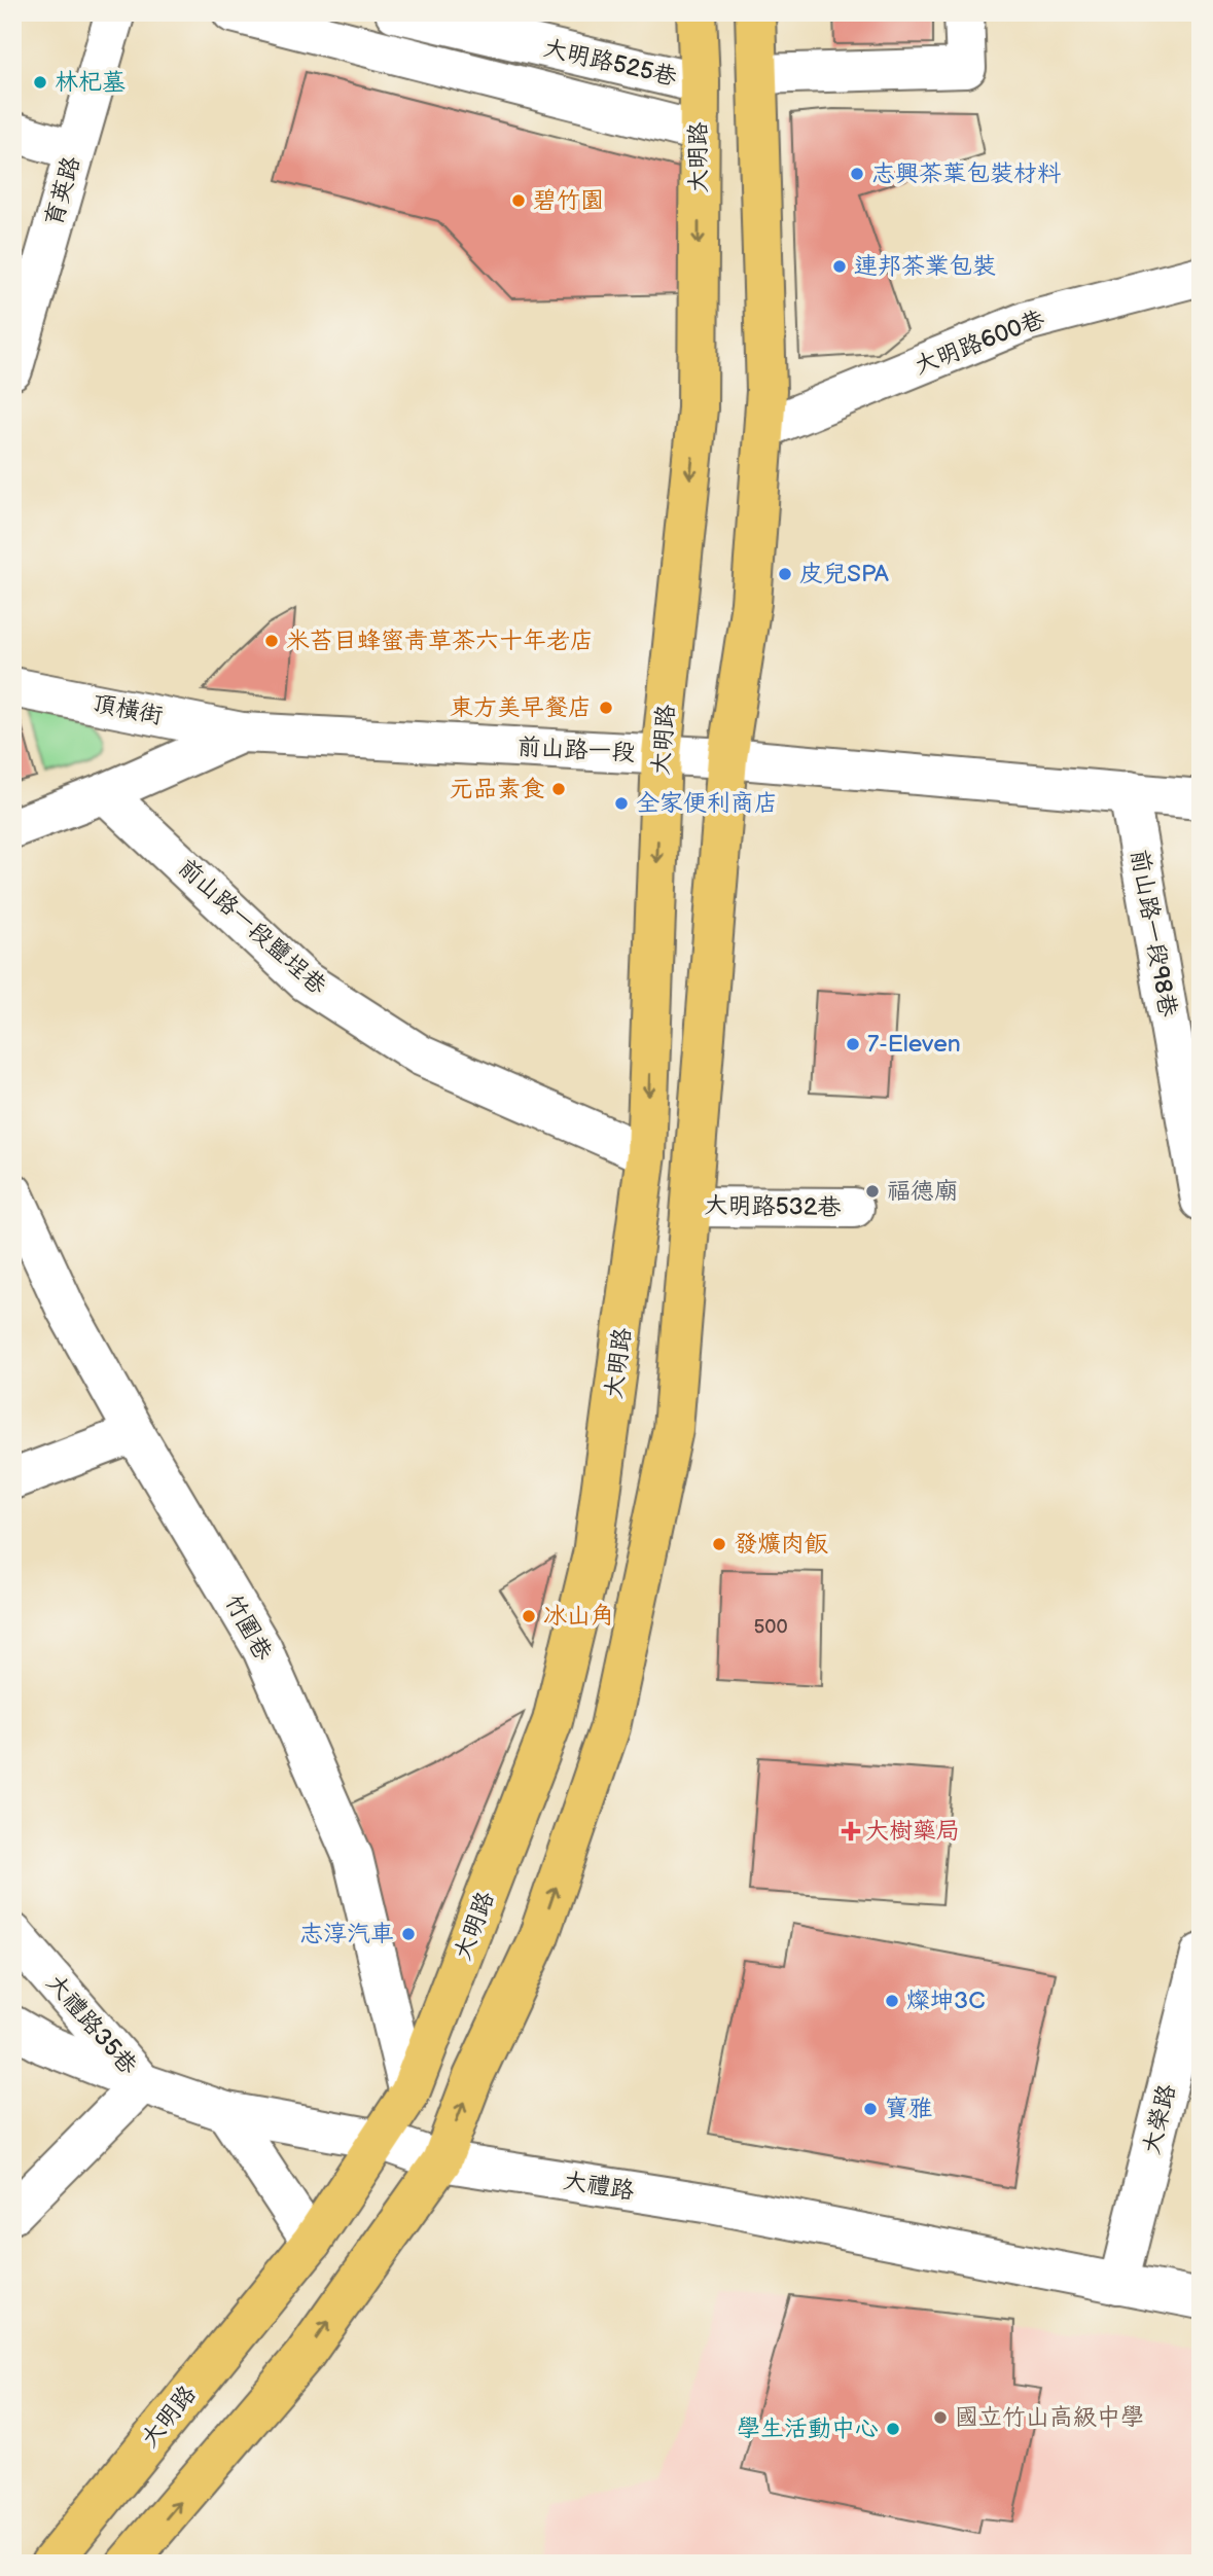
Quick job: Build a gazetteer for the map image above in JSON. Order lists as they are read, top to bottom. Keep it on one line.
{"streets":{"main road":["大明路"],"street":["大明路525巷","育英路","大明路600巷","頂橫街","前山路一段","前山路一段鹽埕巷","前山路一段98巷","大明路532巷","竹圍巷","大禮路35巷","大榮路","大禮路"]},"crossings":[["大明路525巷","大明路"],["大明路","前山路一段"],["大明路","前山路一段鹽埕巷"],["大明路","竹圍巷"],["大明路","大禮路"],["頂橫街","前山路一段"],["前山路一段","前山路一段鹽埕巷"],["前山路一段","前山路一段98巷"],["大禮路35巷","大禮路"],["大榮路","大禮路"]],"places":{"other":["林杞墓","志興茶葉包裝材料","碧竹園","連邦茶業包裝","皮兒SPA","米苔目蜂蜜青草茶六十年老店","東方美早餐店","元品素食","全家便利商店","7-Eleven","福德廟","發爌肉飯","冰山角","志淳汽車","燦坤3C","寶雅","國立竹山高級中學","學生活動中心"],"health":["大樹藥局"]},"house_numbers":["500"]}
